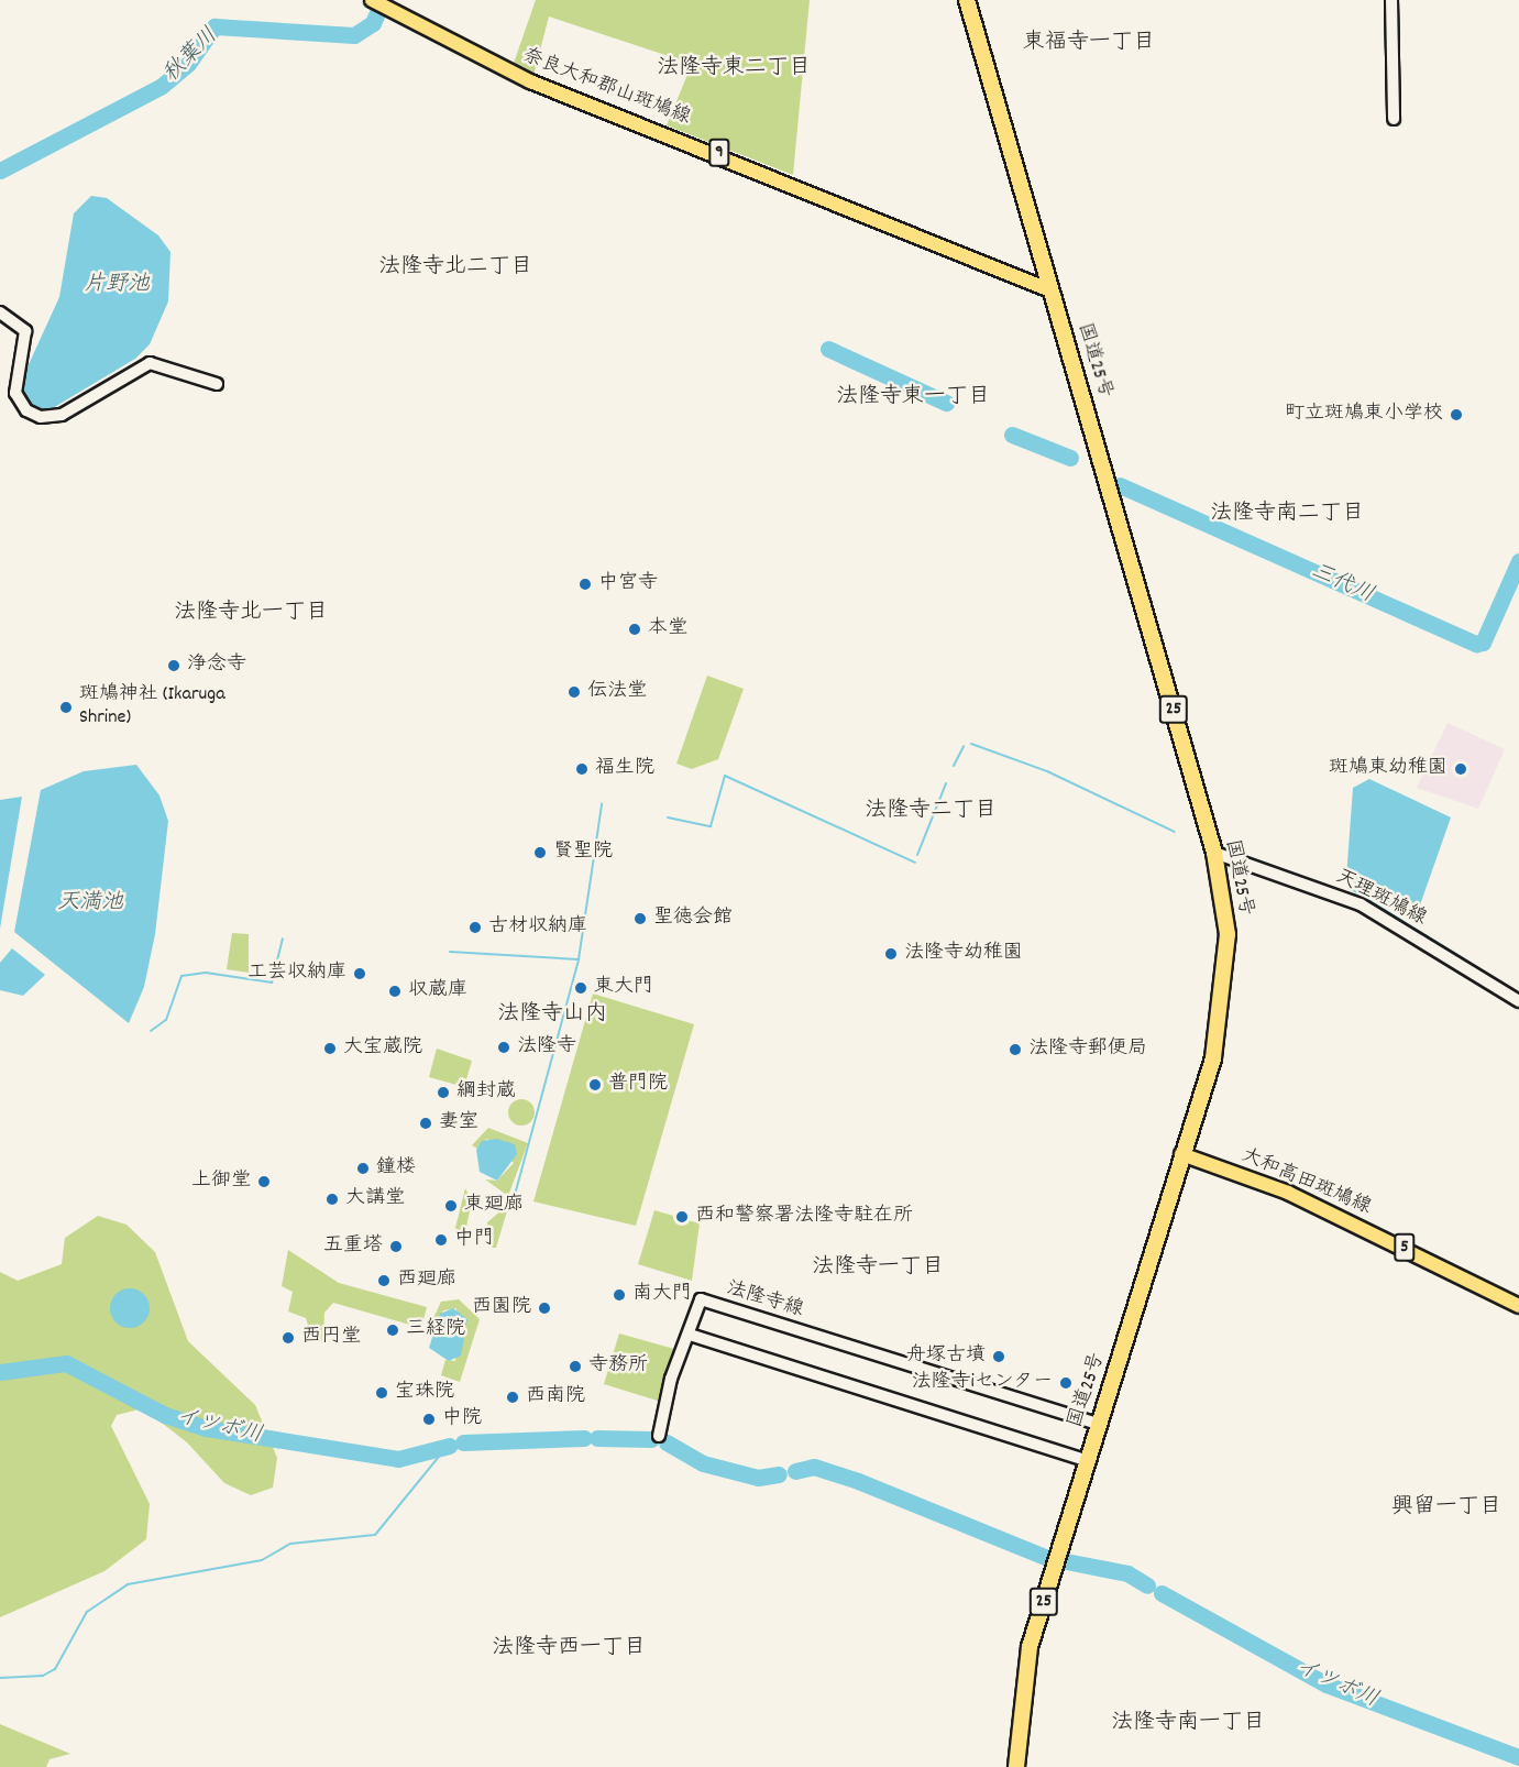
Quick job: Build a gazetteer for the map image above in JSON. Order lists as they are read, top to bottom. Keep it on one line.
{"streets":{"highway":["国道25号","25"],"main road":["奈良大和郡山斑鳩線","9","天理斑鳩線","大和高田斑鳩線","5","法隆寺線"]},"crossings":[["奈良大和郡山斑鳩線","国道25号"],["国道25号","天理斑鳩線"],["国道25号","大和高田斑鳩線"],["国道25号","法隆寺線"]],"districts":["東福寺一丁目","法隆寺東二丁目","法隆寺北二丁目","法隆寺東一丁目","法隆寺南二丁目","法隆寺北一丁目","法隆寺二丁目","法隆寺山内","法隆寺一丁目","興留一丁目","法隆寺西一丁目","法隆寺南一丁目"],"water":["秋葉川","片野池","三代川","天満池","イツボ川"],"places":["町立斑鳩東小学校","中宮寺","本堂","浄念寺","伝法堂","斑鳩神社 (Ikaruga Shrine)","福生院","斑鳩東幼稚園","賢聖院","聖徳会館","古材収納庫","法隆寺幼稚園","工芸収納庫","東大門","収蔵庫","法隆寺","大宝蔵院","法隆寺郵便局","普門院","綱封蔵","妻室","鐘楼","上御堂","大講堂","東廻廊","西和警察署法隆寺駐在所","中門","五重塔","西廻廊","南大門","西園院","三経院","西円堂","舟塚古墳","寺務所","法隆寺iセンター","宝珠院","西南院","中院"]}
